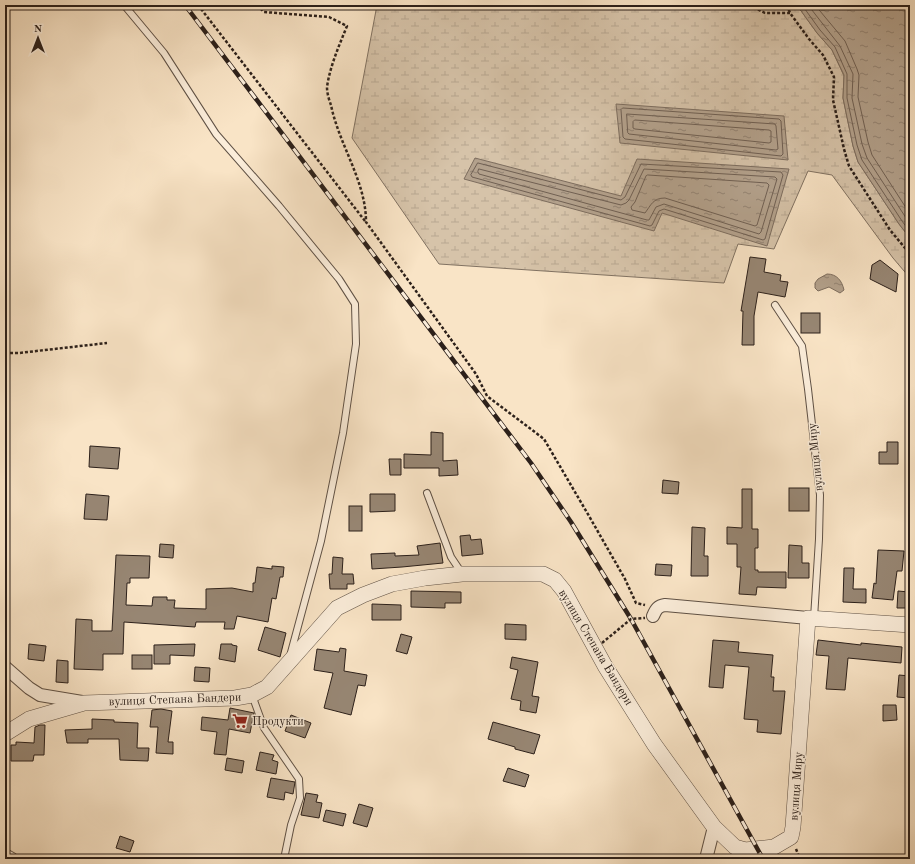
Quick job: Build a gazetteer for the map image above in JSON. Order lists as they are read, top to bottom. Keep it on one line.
{"streets":{"street":["вулиця Миру","вулиця Степана Бандери"]},"crossings":[["вулиця Миру","вулиця Степана Бандери"]],"places":{"supermarket":["Продукти"]},"north":"top"}
